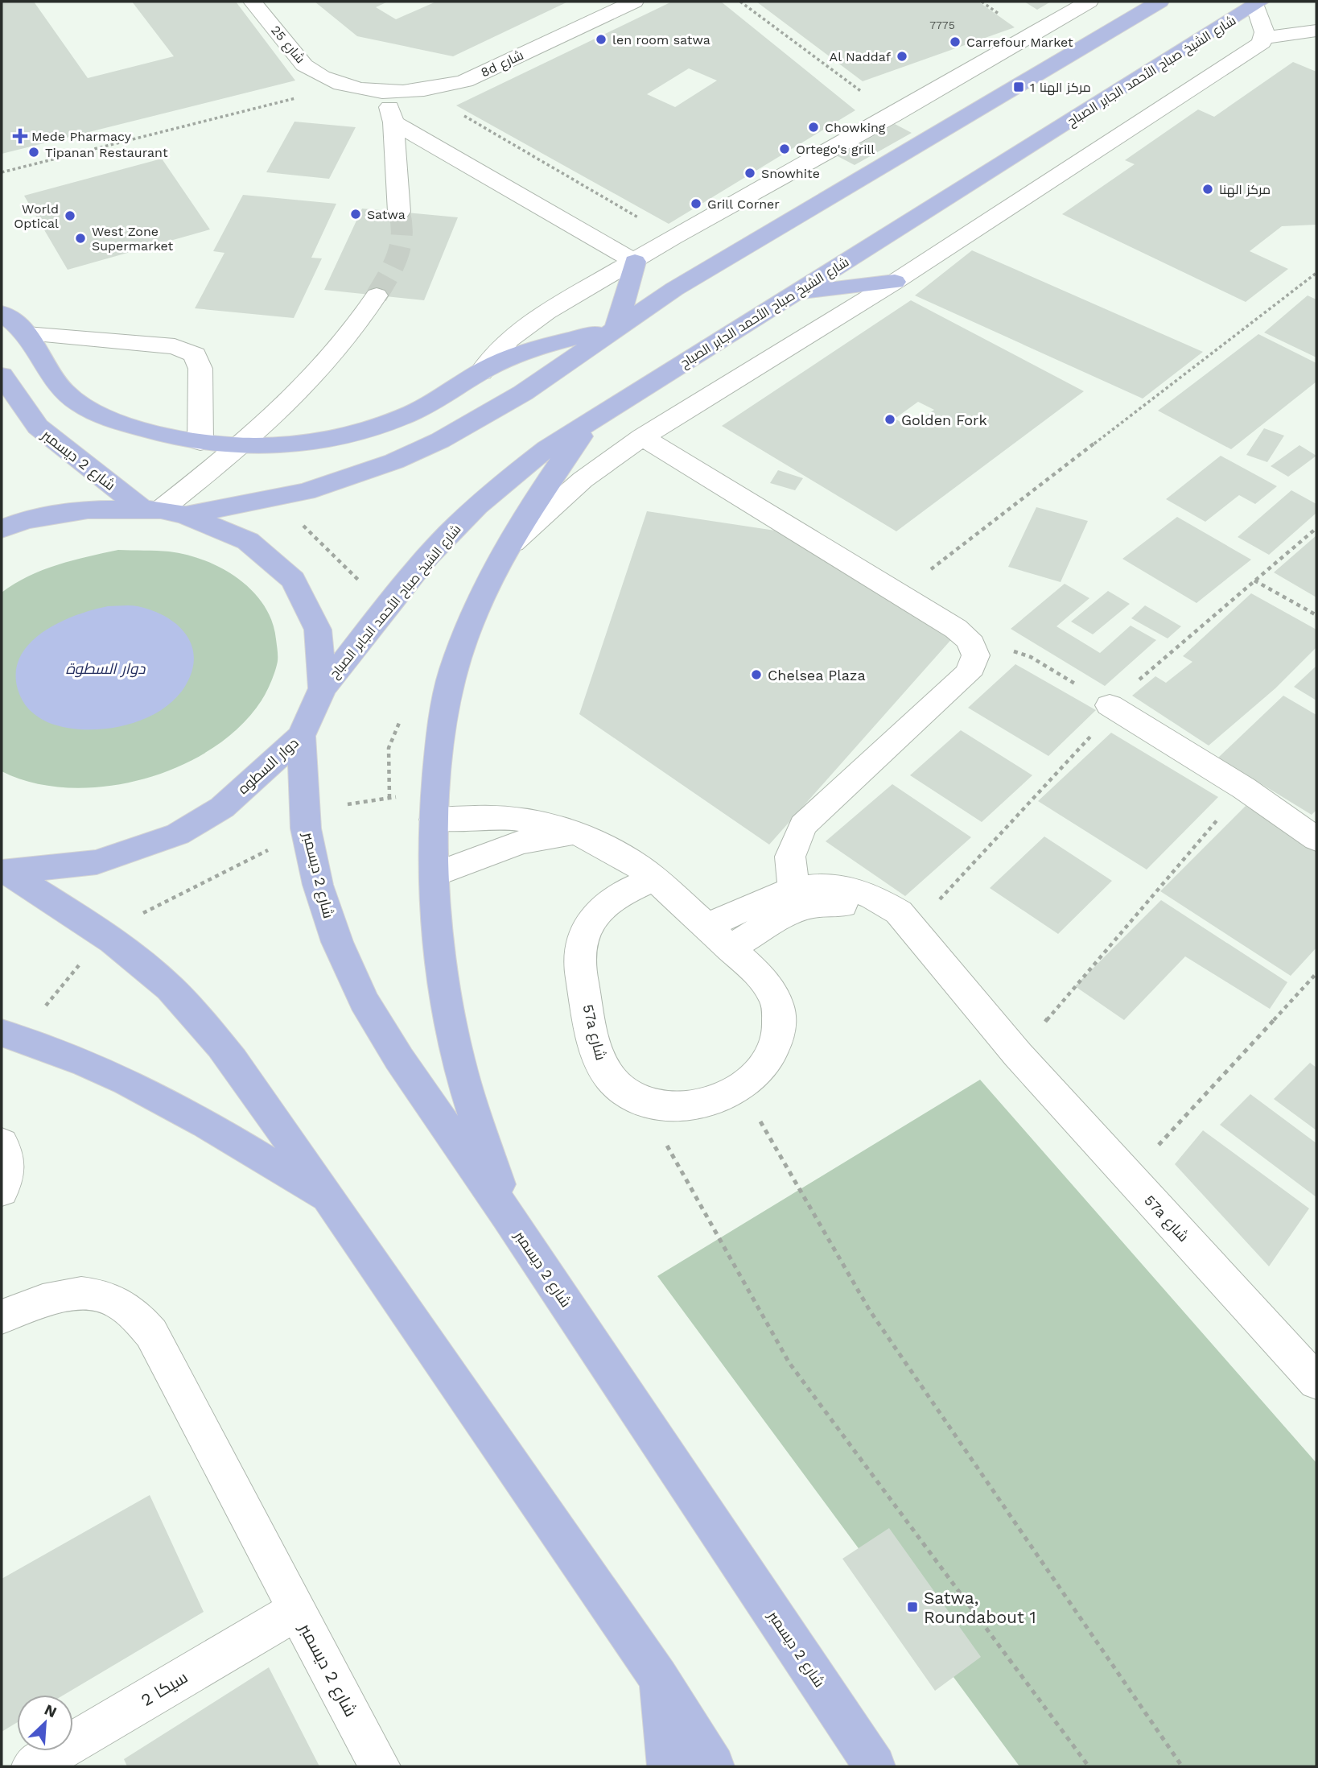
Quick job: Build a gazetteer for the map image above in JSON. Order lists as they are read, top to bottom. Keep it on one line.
{"streets":{"main road":["شارع الشيخ صباح الأحمد الجابر الصباح","شارع 2 ديسمبر","دوار السطوه"],"street":["شارع 25","8d شارع","57a شارع","سيكا 2"]},"crossings":[["شارع 25","8d شارع"],["شارع الشيخ صباح الأحمد الجابر الصباح","دوار السطوه"],["شارع 2 ديسمبر","دوار السطوه"],["شارع 2 ديسمبر","سيكا 2"]],"water":["دوار السطوة"],"places":{"other":["len room satwa","Carrefour Market","Al Naddaf","Chowking","Ortego's grill","Tipanan Restaurant","Snowhite","مركز الهنا","Grill Corner","Satwa","World Optical","West Zone Supermarket","Golden Fork","Chelsea Plaza"],"transit":["مركز الهنا 1","Satwa, Roundabout 1"],"health":["Mede Pharmacy"]},"house_numbers":["7775"],"north":"top right"}
